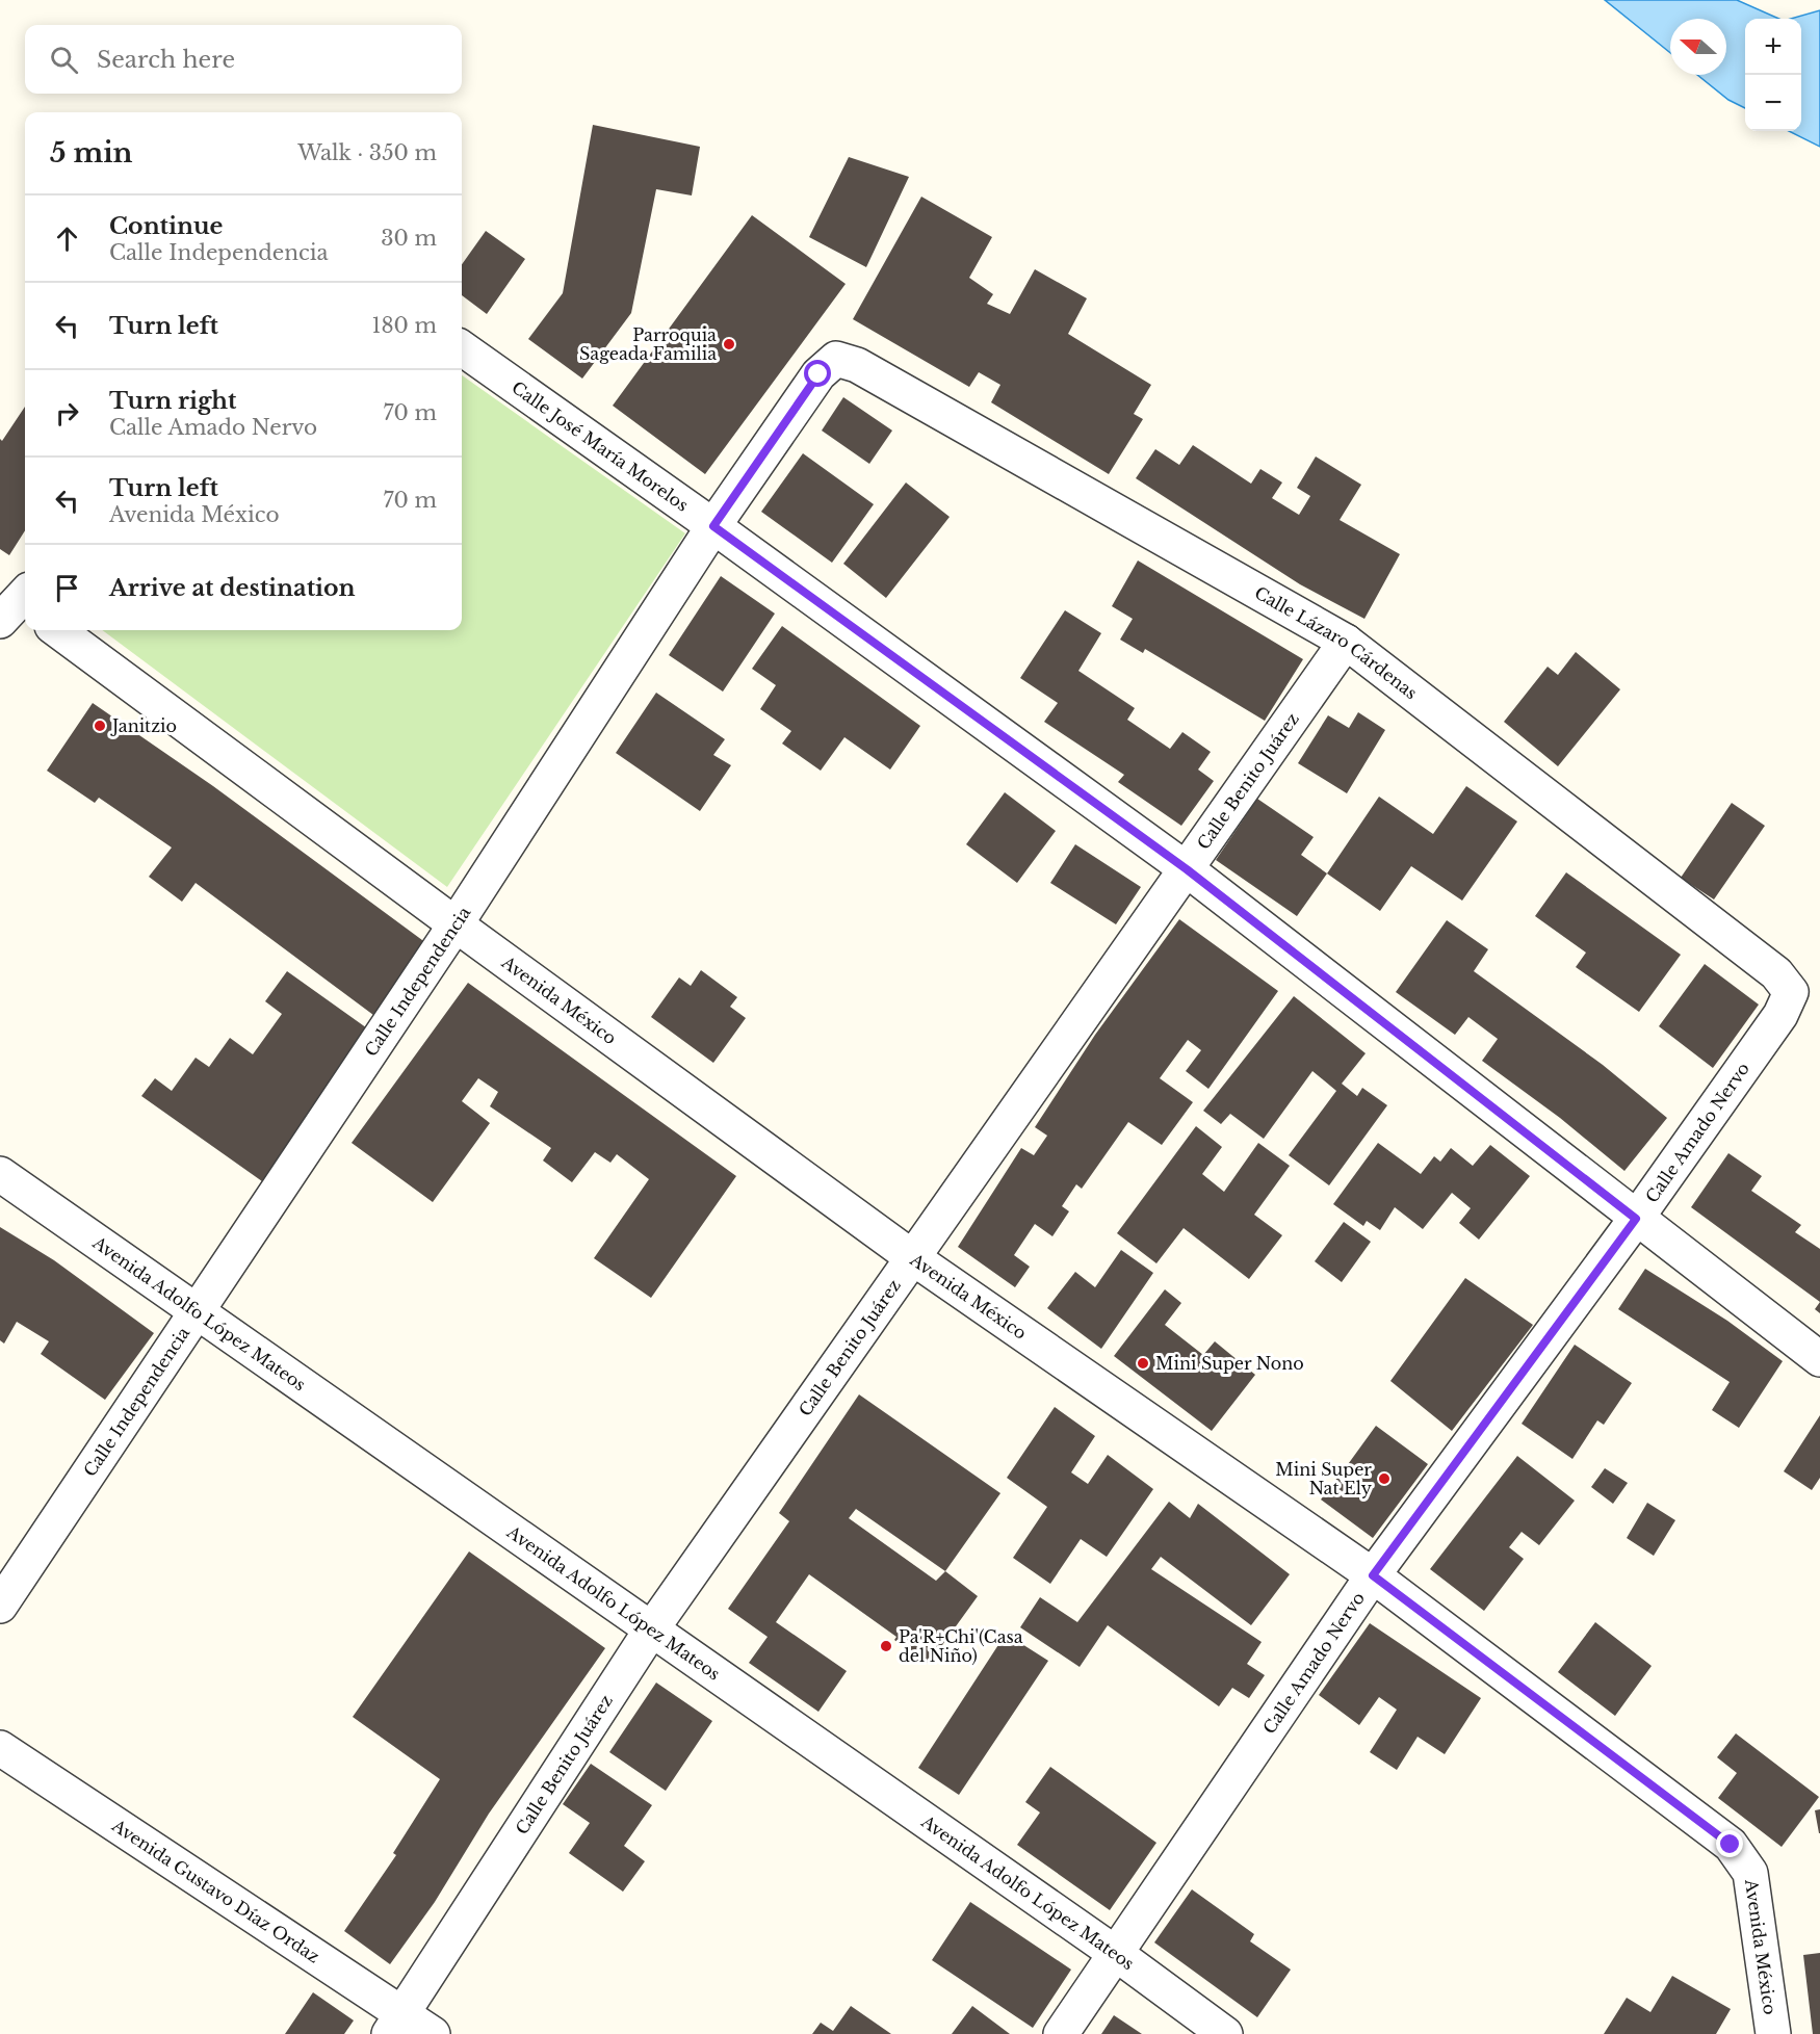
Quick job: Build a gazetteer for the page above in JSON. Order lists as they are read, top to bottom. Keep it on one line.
{"streets":{"street":["Calle José María Morelos","Calle Lázaro Cárdenas","Calle Benito Juárez","Calle Independencia","Avenida México","Calle Amado Nervo","Avenida Adolfo López Mateos","Avenida Gustavo Díaz Ordaz"]},"crossings":[["Calle José María Morelos","Calle Benito Juárez"],["Calle José María Morelos","Calle Independencia"],["Calle José María Morelos","Calle Amado Nervo"],["Calle Lázaro Cárdenas","Calle Benito Juárez"],["Calle Lázaro Cárdenas","Calle Independencia"],["Calle Lázaro Cárdenas","Calle Amado Nervo"],["Calle Benito Juárez","Avenida México"],["Calle Benito Juárez","Avenida Adolfo López Mateos"],["Calle Benito Juárez","Avenida Gustavo Díaz Ordaz"],["Calle Independencia","Avenida México"],["Calle Independencia","Avenida Adolfo López Mateos"],["Avenida México","Calle Amado Nervo"],["Calle Amado Nervo","Avenida Adolfo López Mateos"]],"places":["Parroquia Sageada Familia","Janitzio","Mini Super Nono","Mini Super Nat Ely","Pa'R+Chi'(Casa del Niño)"],"north":"left","page":{"map_buttons":["+","−"],"search":"Search here","heading":["5 min","Walk · 350 m"],"list":[["Continue","Calle Independencia","30 m"],["Turn left","180 m"],["Turn right","Calle Amado Nervo","70 m"],["Turn left","Avenida México","70 m"],"Arrive at destination"]}}
